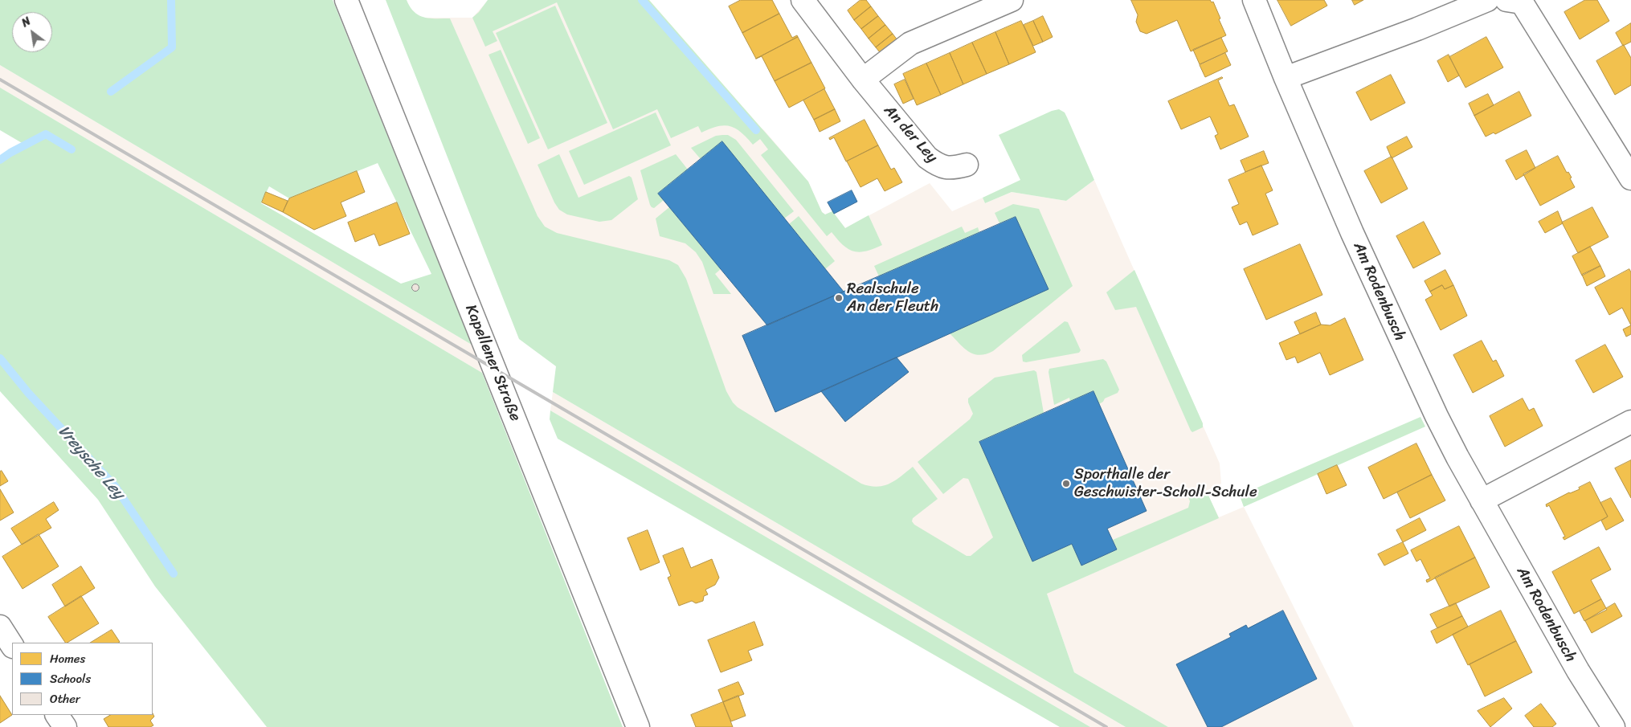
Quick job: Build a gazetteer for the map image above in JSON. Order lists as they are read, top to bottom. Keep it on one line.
{"streets":{"street":["An der Ley","Am Rodenbusch","Kapellener Straße"]},"water":["Vreysche Ley"],"places":["Realschule An der Fleuth","Sporthalle der Geschwister-Scholl-Schule"],"legend":["Homes","Schools","Other"],"north":"top left"}
